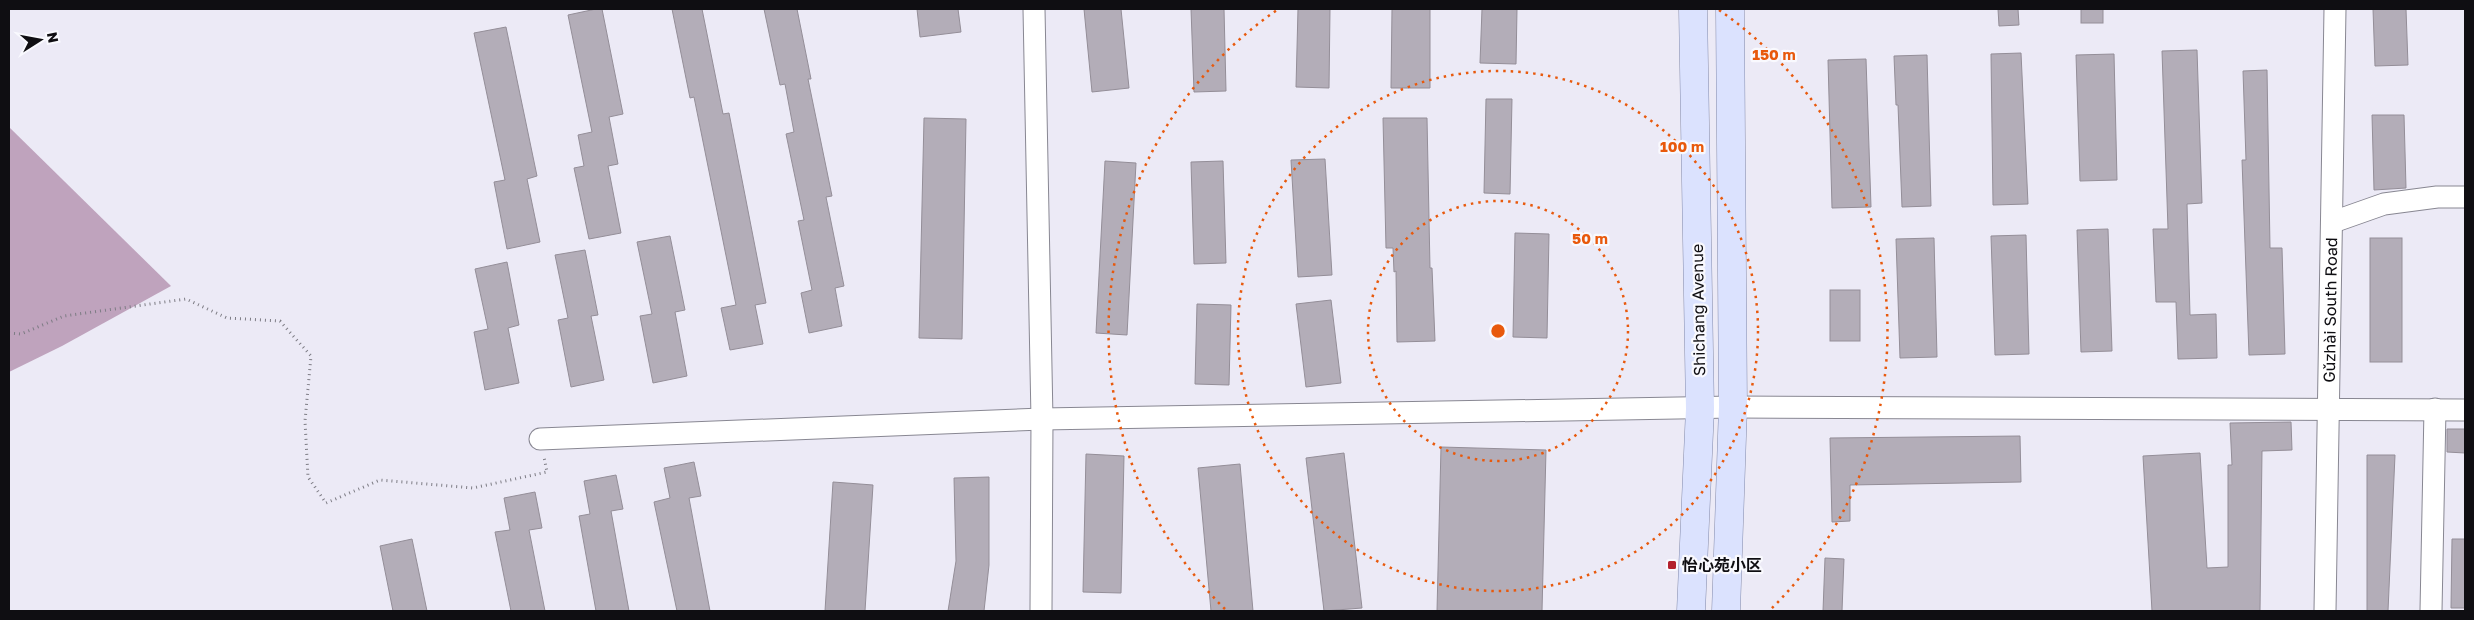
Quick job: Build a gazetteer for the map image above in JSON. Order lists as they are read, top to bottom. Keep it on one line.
{"streets":{"main road":["Shichang Avenue"],"street":["Gǔzhài South Road"]},"places":{"transit":["怡心苑小区"]},"north":"right","rings":["150 m","100 m","50 m"]}
